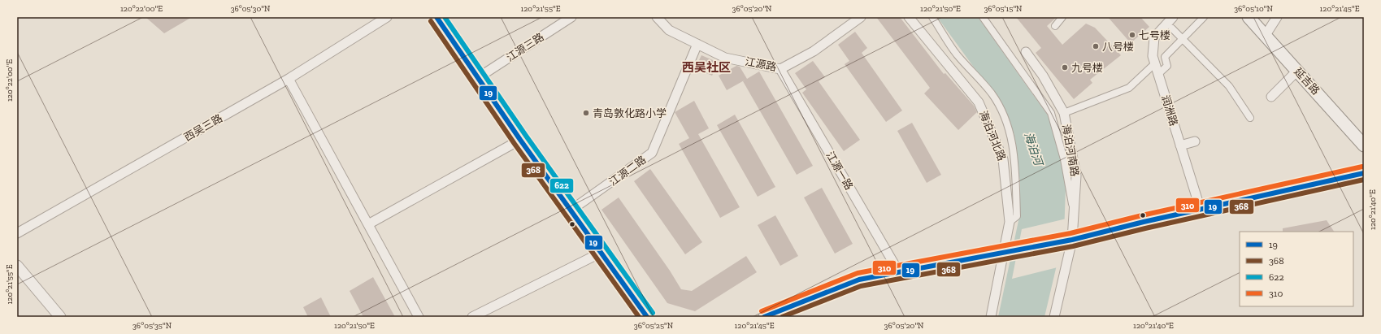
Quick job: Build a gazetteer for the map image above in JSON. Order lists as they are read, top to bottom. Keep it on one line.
{"streets":{"main road":["延吉路"],"street":["江源三路","江源路","润洲路","西吴三路","海泊河北路","海泊河南路","江源二路","江源一路"]},"crossings":[["江源路","江源二路"],["江源路","江源一路"]],"districts":["西吴社区"],"water":["海泊河"],"places":["七号楼","八号楼","九号楼","青岛敦化路小学"],"lines":["transit line 19","transit line 622","transit line 368","transit line 310"],"legend":["19","368","622","310"],"coordinates":["120°22'00\"E","36°05'30\"N","120°21'55\"E","36°05'20\"N","120°21'50\"E","36°05'15\"N","36°05'10\"N","120°21'45\"E","120°21'40\"E","36°05'35\"N","36°05'25\"N"]}
